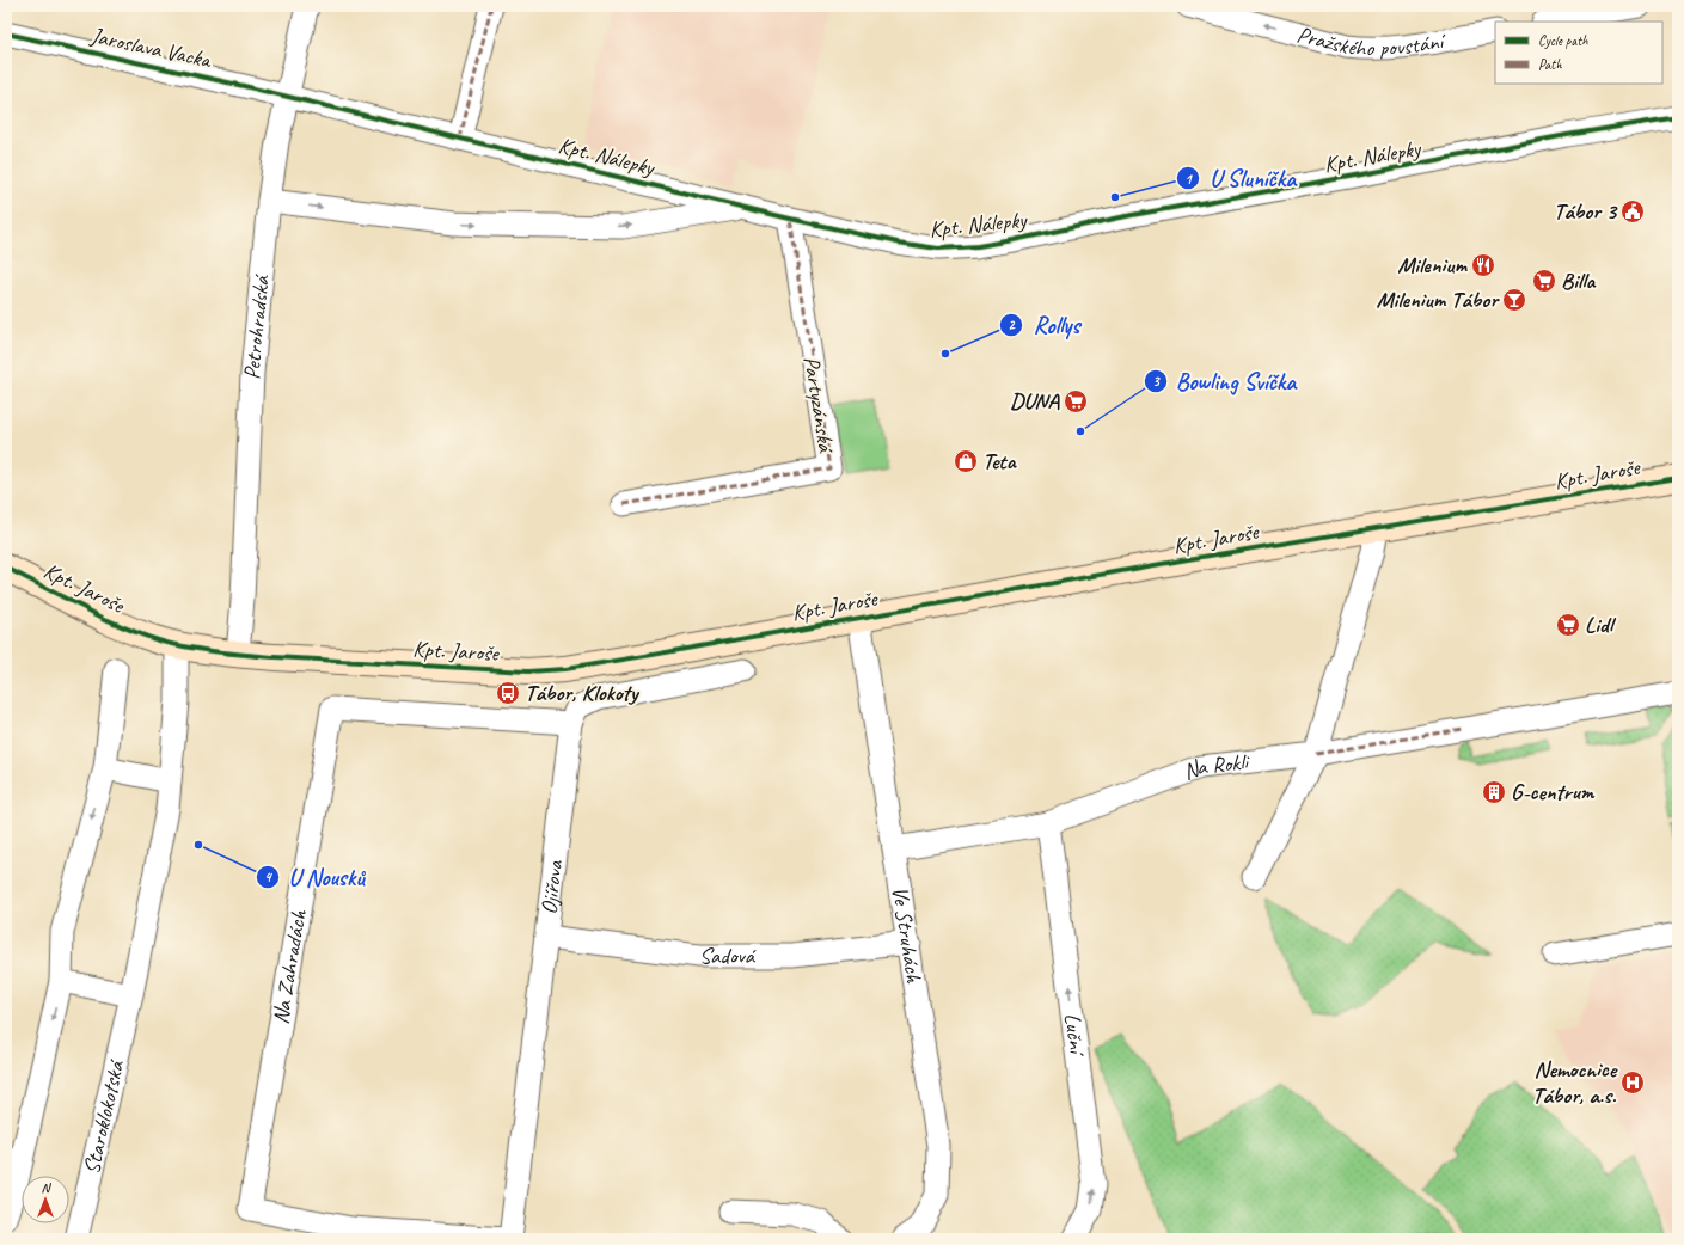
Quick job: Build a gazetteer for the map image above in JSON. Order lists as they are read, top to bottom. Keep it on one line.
{"streets":{"street":["Pražského povstání","Jaroslava Vacka","Kpt. Nálepky","Petrohradská","Partyzánská","Kpt. Jaroše","Na Rokli","Ojířova","Ve Struhách","Sadová","Na Zahradách","Luční","Staroklokotská"]},"crossings":[["Jaroslava Vacka","Kpt. Nálepky"],["Jaroslava Vacka","Petrohradská"],["Kpt. Nálepky","Petrohradská"],["Kpt. Nálepky","Partyzánská"],["Petrohradská","Kpt. Jaroše"],["Kpt. Jaroše","Ve Struhách"],["Kpt. Jaroše","Staroklokotská"],["Na Rokli","Ve Struhách"],["Na Rokli","Luční"],["Ojířova","Sadová"],["Ojířova","Na Zahradách"],["Ve Struhách","Sadová"]],"one_way":["Pražského povstání","Luční"],"places":{"other":["U Sluníčka","Rollys","Bowling Svíčka","U Nousků"],"public building":["Tábor 3"],"restaurant":["Milenium"],"supermarket":["Billa","DUNA","Lidl"],"bar":["Milenium Tábor"],"shop":["Teta"],"bus stop":["Tábor, Klokoty"],"building":["G-centrum"],"hospital":["Nemocnice Tábor, a.s."]},"legend":["Cycle path","Path"],"north":"top"}
